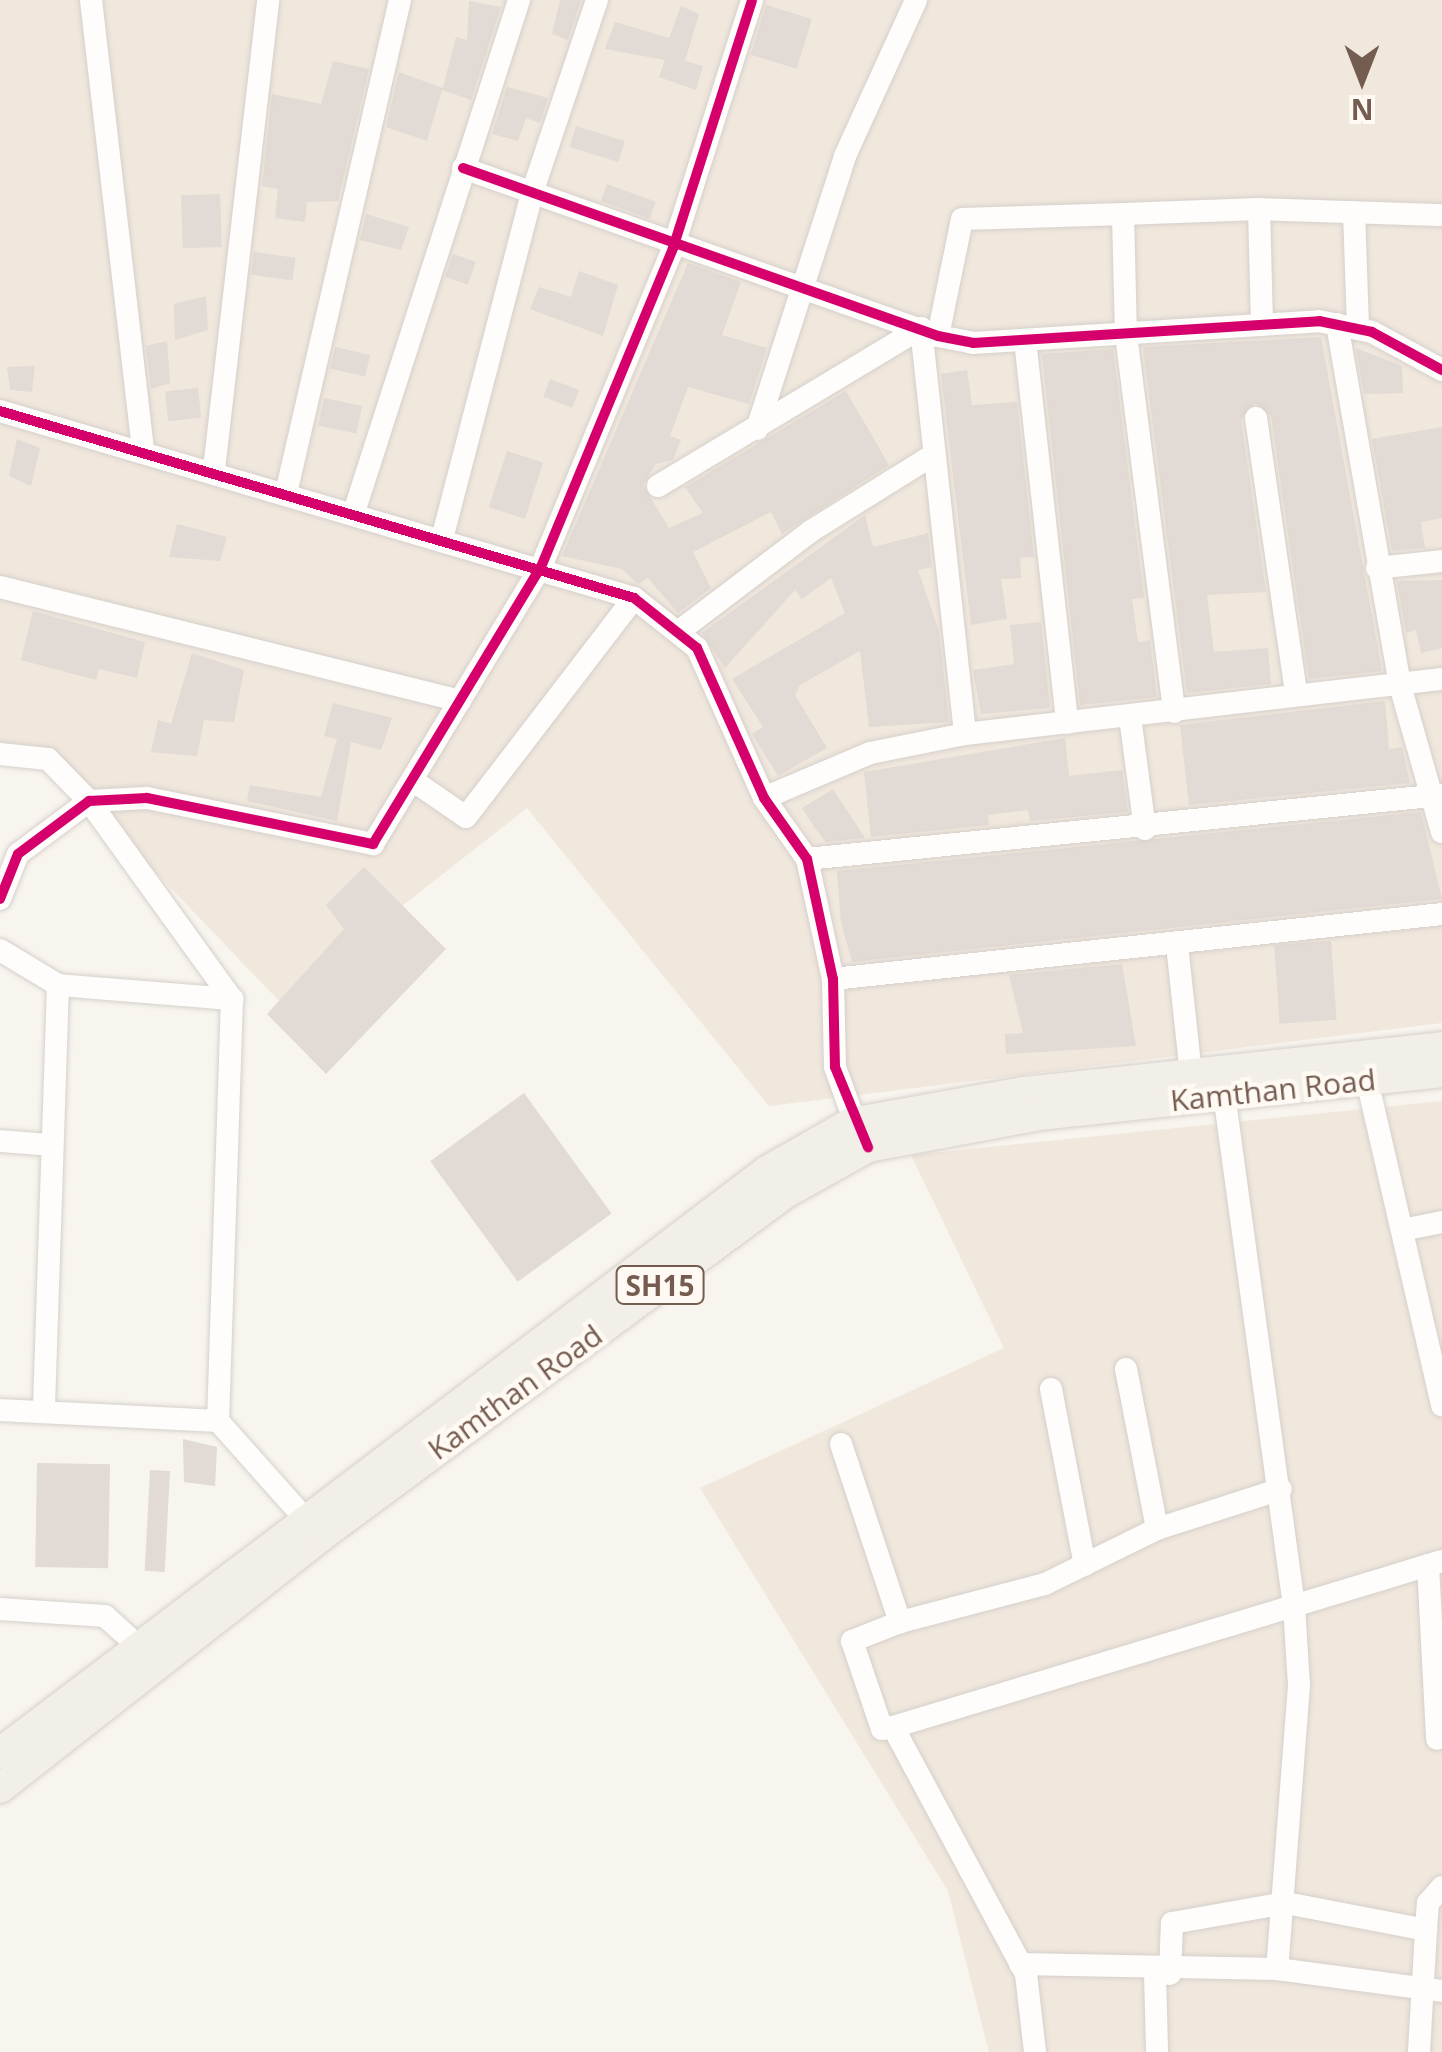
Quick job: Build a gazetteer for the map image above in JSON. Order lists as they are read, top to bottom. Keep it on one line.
{"streets":{"main road":["Kamthan Road","SH15"]},"north":"bottom"}
